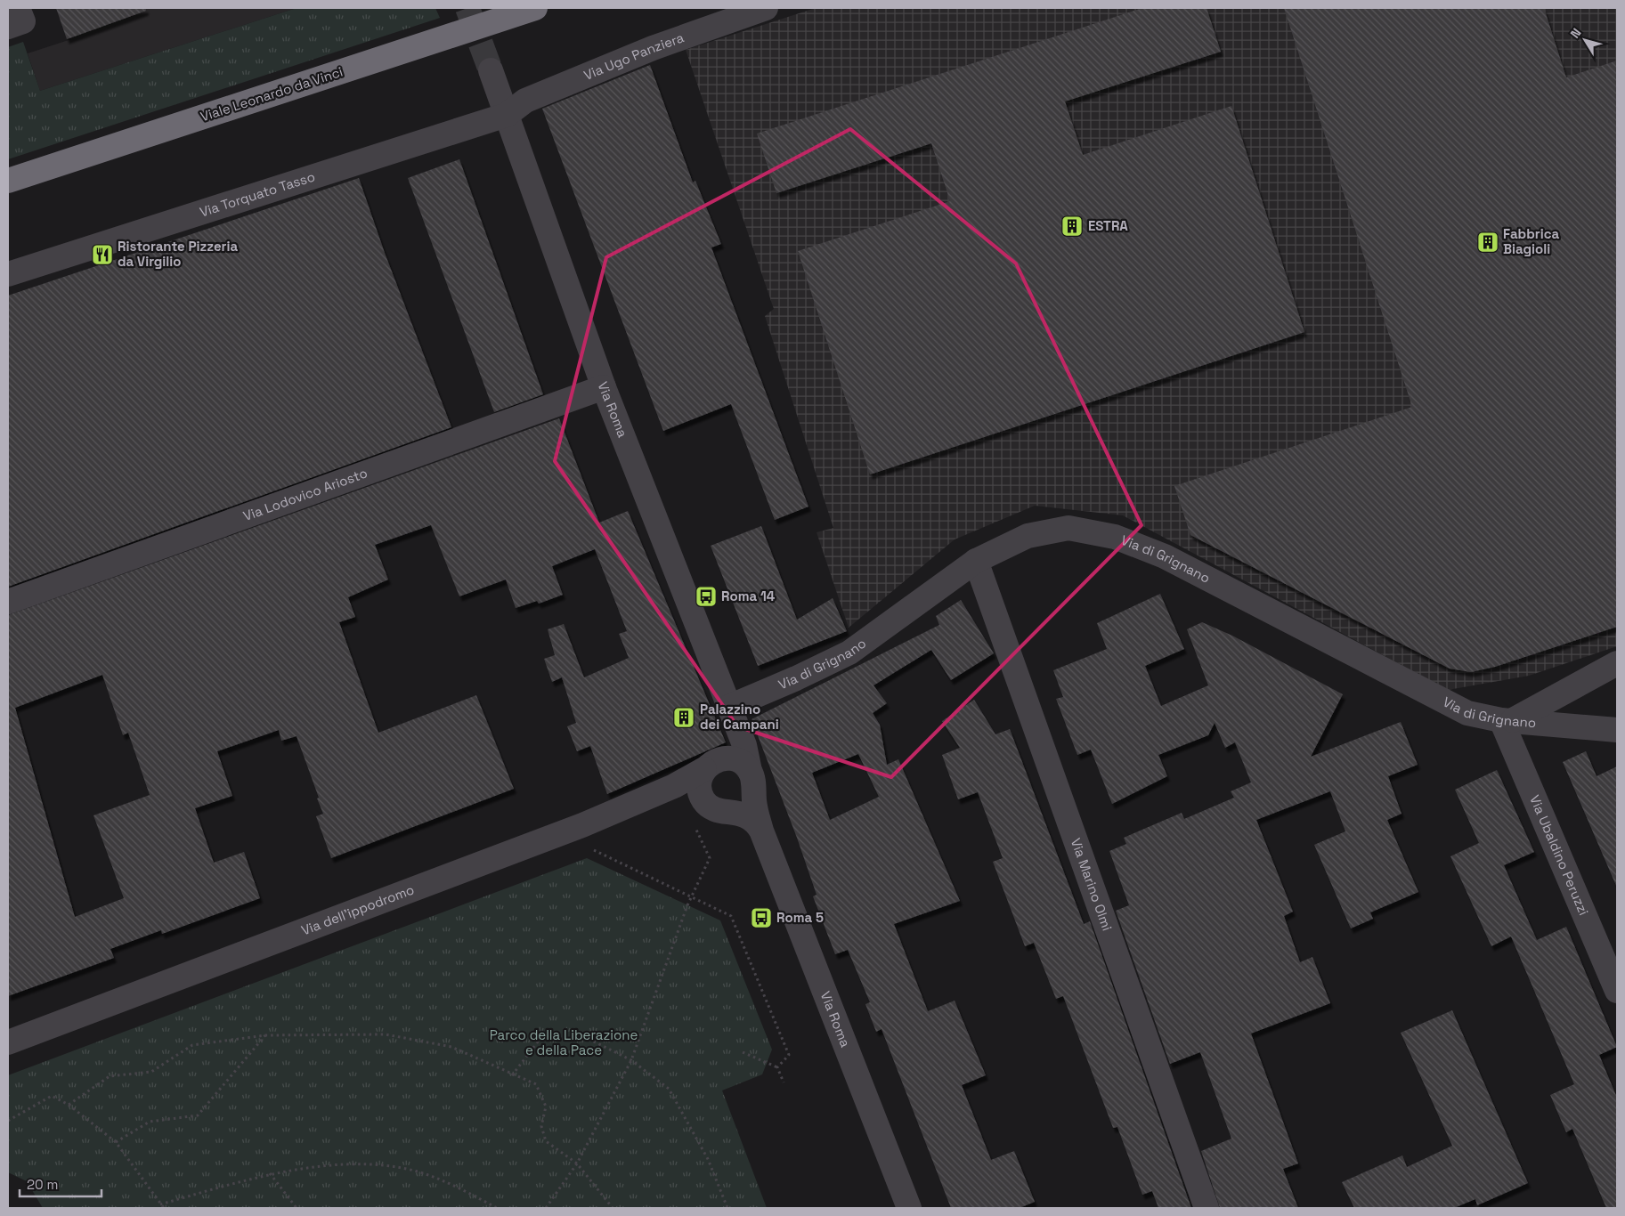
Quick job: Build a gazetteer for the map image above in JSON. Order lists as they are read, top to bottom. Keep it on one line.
{"streets":{"highway":["Viale Leonardo da Vinci"],"street":["Via Ugo Panziera","Via Torquato Tasso","Via Roma","Via Lodovico Ariosto","Via di Grignano","Via Ubaldino Peruzzi","Via Marino Olmi","Via dell'ippodromo"]},"crossings":[["Via Ugo Panziera","Via Torquato Tasso"],["Via Ugo Panziera","Via Roma"],["Via Torquato Tasso","Via Roma"],["Via Roma","Via Lodovico Ariosto"],["Via Roma","Via di Grignano"],["Via Roma","Via dell'ippodromo"],["Via di Grignano","Via Ubaldino Peruzzi"],["Via di Grignano","Via Marino Olmi"]],"parks":["Parco della Liberazione e della Pace"],"places":{"building":["ESTRA","Fabbrica Biagioli","Palazzino dei Campani"],"restaurant":["Ristorante Pizzeria da Virgilio"],"bus stop":["Roma 14","Roma 5"]},"scale_bar":"20 m","north":"top left"}
